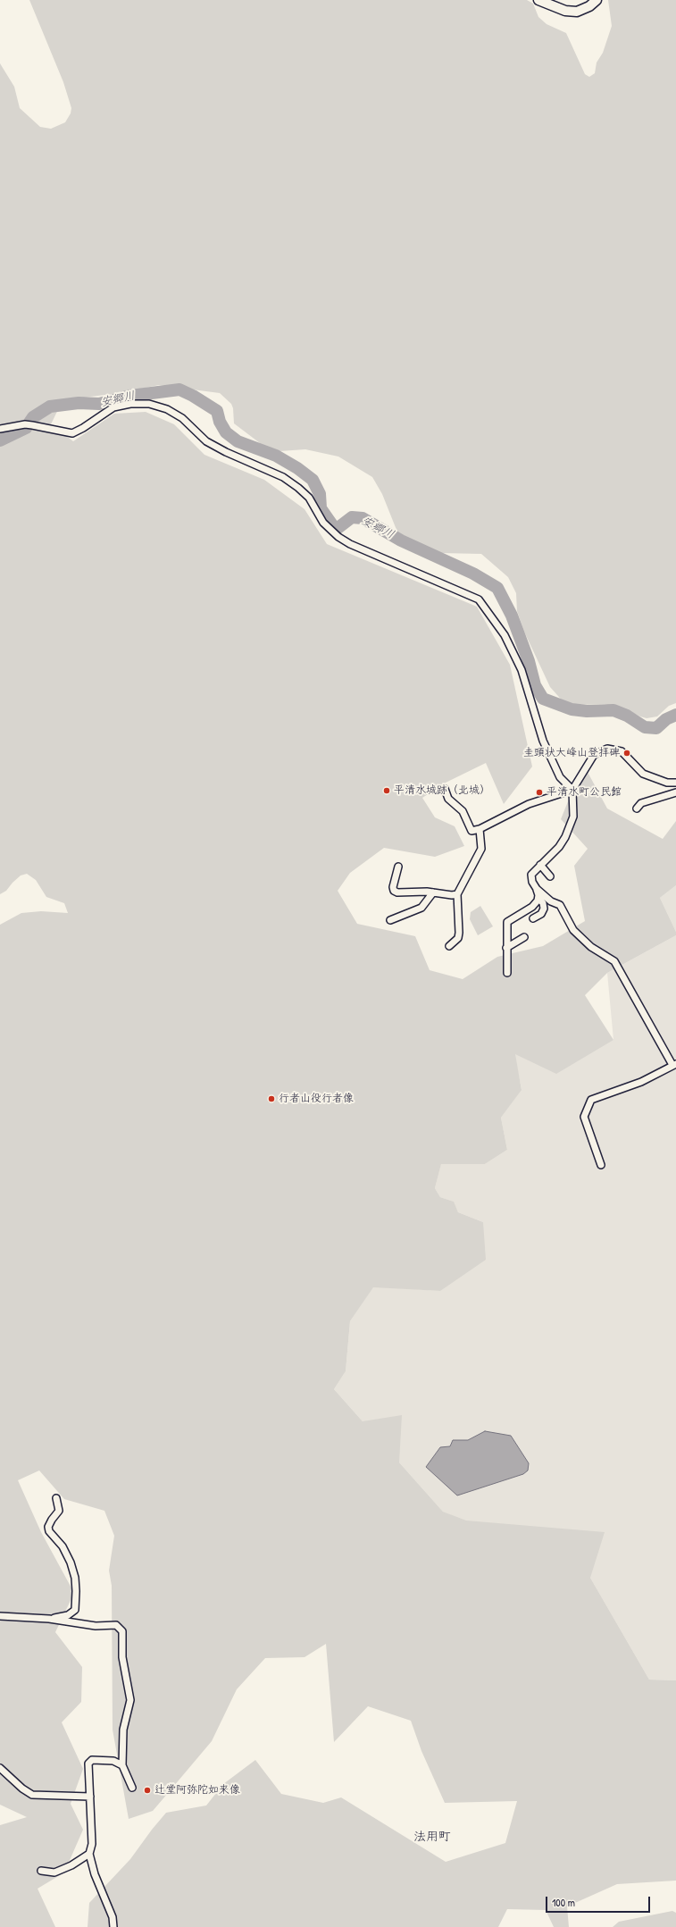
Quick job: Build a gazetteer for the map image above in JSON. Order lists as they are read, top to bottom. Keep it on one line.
{"districts":["法用町"],"water":["安郷川"],"places":["圭頭状大峰山登拝碑","平清水城跡（北城）","平清水町公民館","行者山役行者像","辻堂阿弥陀如来像"],"scale_bar":"100 m"}
